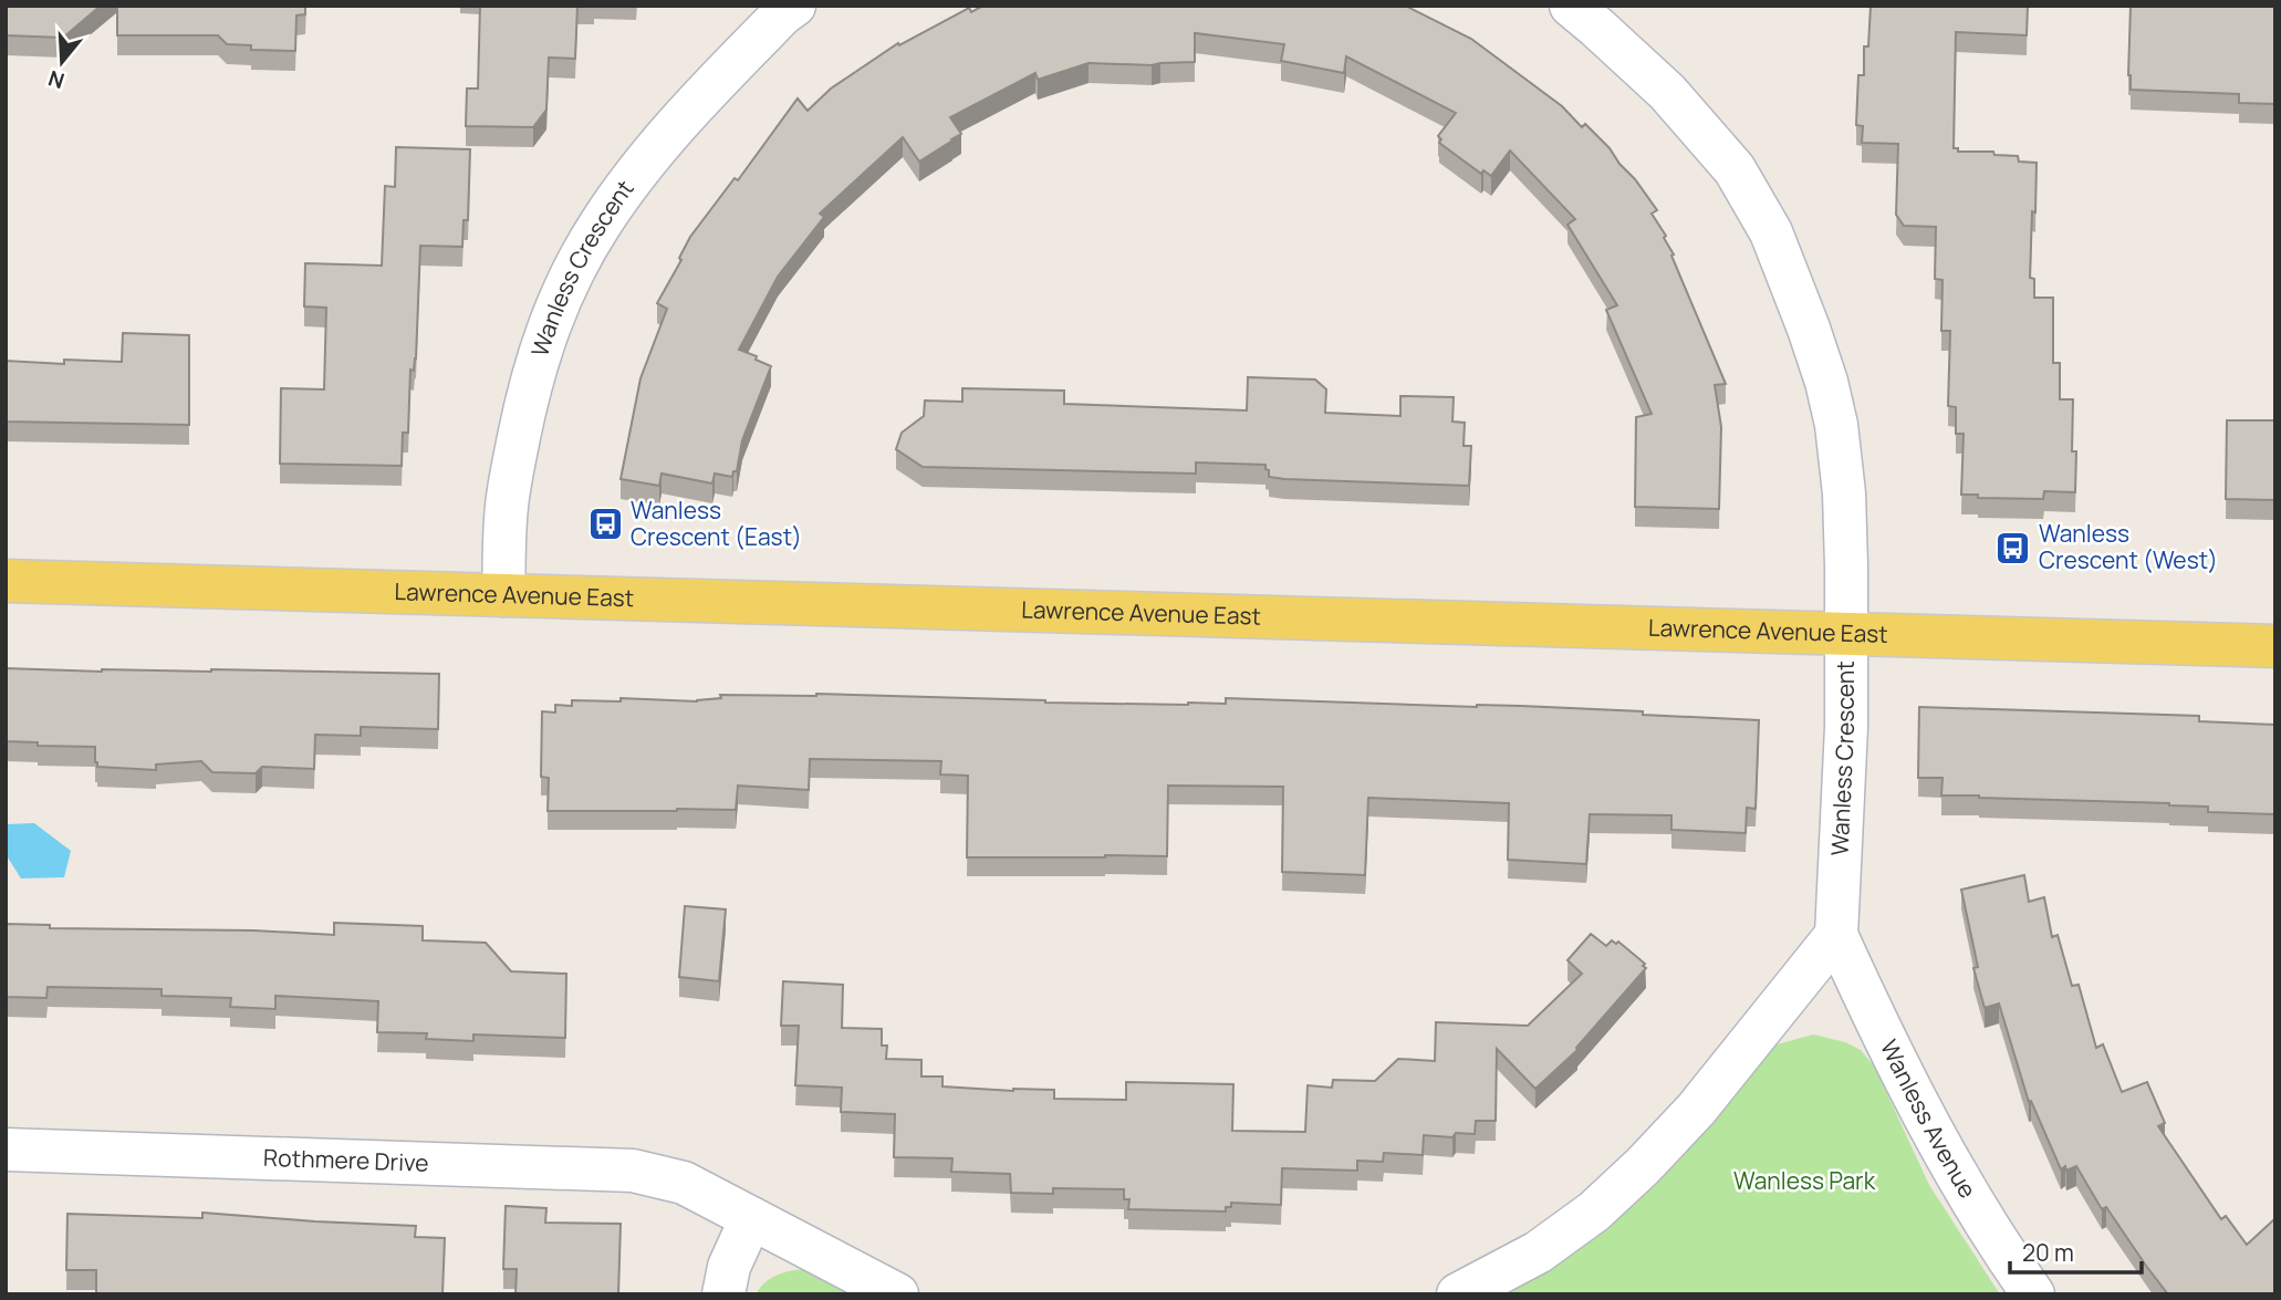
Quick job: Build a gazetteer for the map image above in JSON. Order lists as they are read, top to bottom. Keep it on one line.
{"streets":{"main road":["Lawrence Avenue East"],"street":["Wanless Crescent","Wanless Avenue","Rothmere Drive"]},"crossings":[["Wanless Crescent","Lawrence Avenue East"],["Wanless Crescent","Wanless Avenue"]],"parks":["Wanless Park"],"places":{"bus stop":["Wanless Crescent (East)","Wanless Crescent (West)"]},"scale_bar":"20 m","north":"bottom"}
